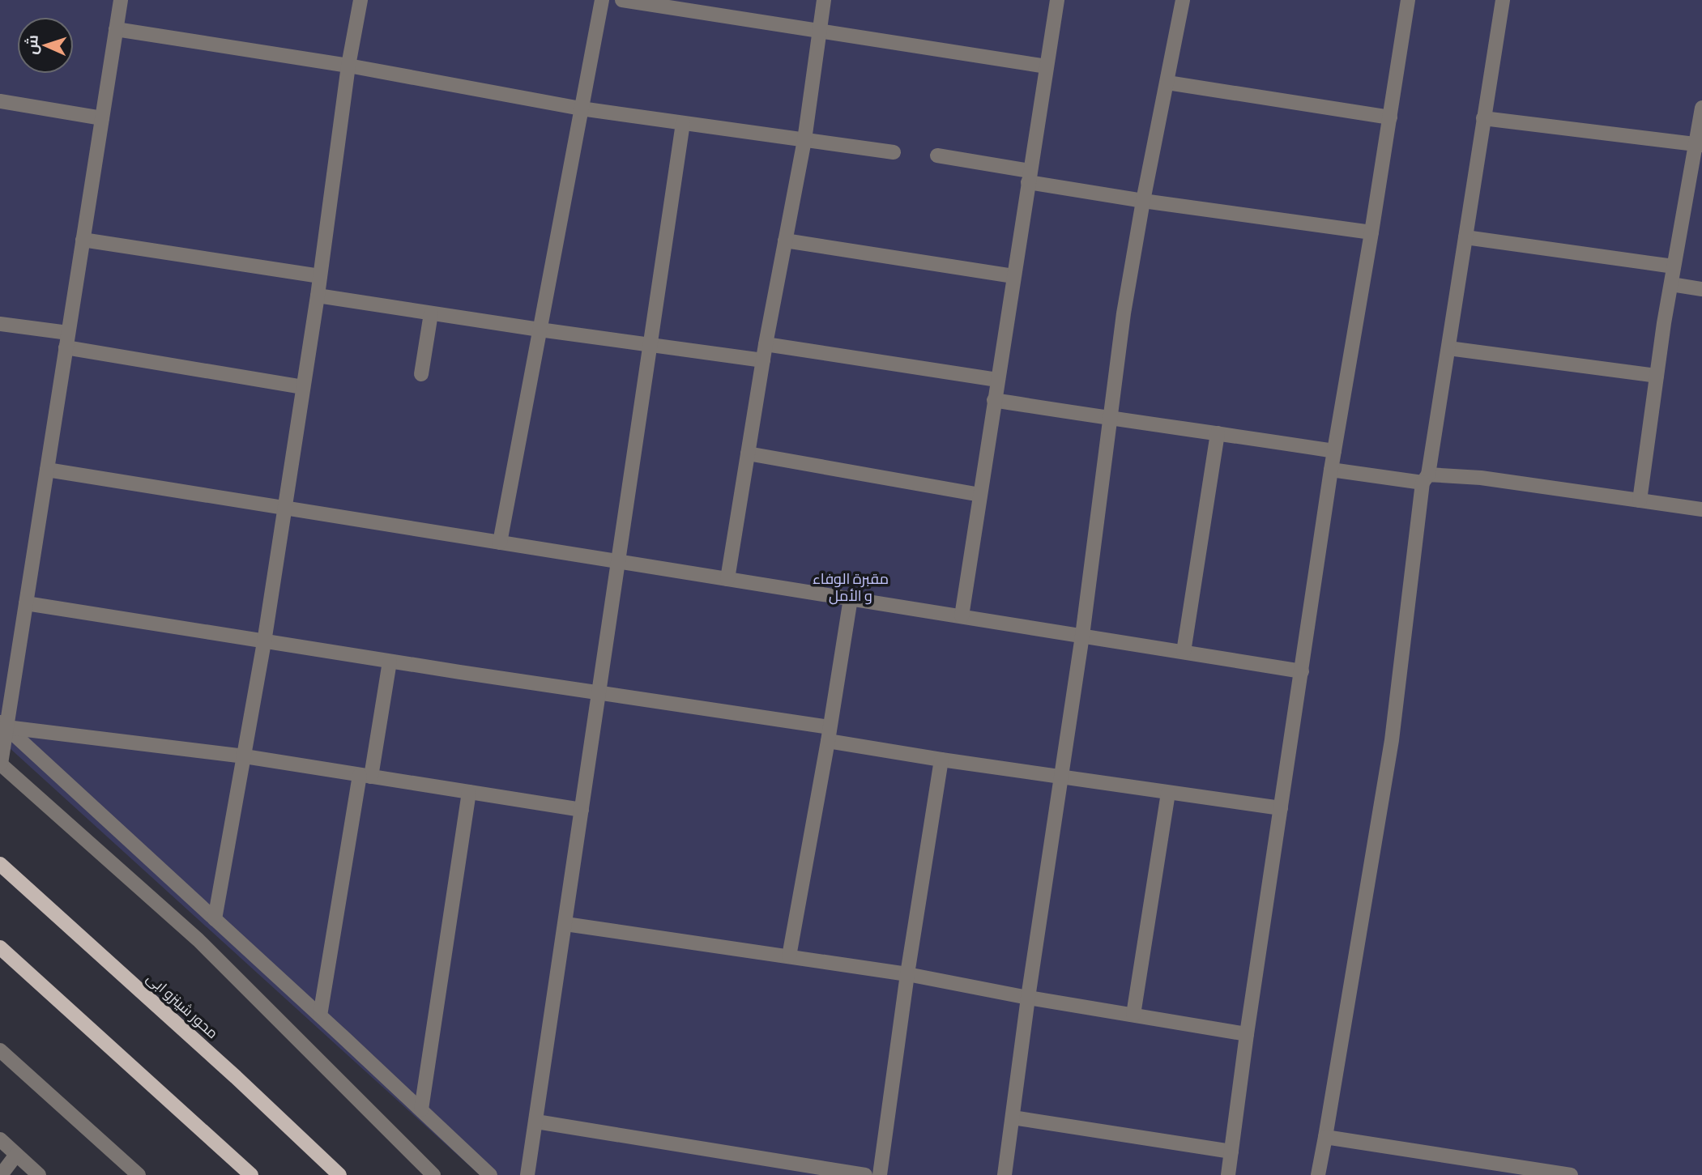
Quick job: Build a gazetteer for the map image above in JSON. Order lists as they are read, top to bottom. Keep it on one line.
{"streets":{"main road":["محور شينزو ابى"]},"parks":["مقبرة الوفاء و الأمل"],"north":"left"}
